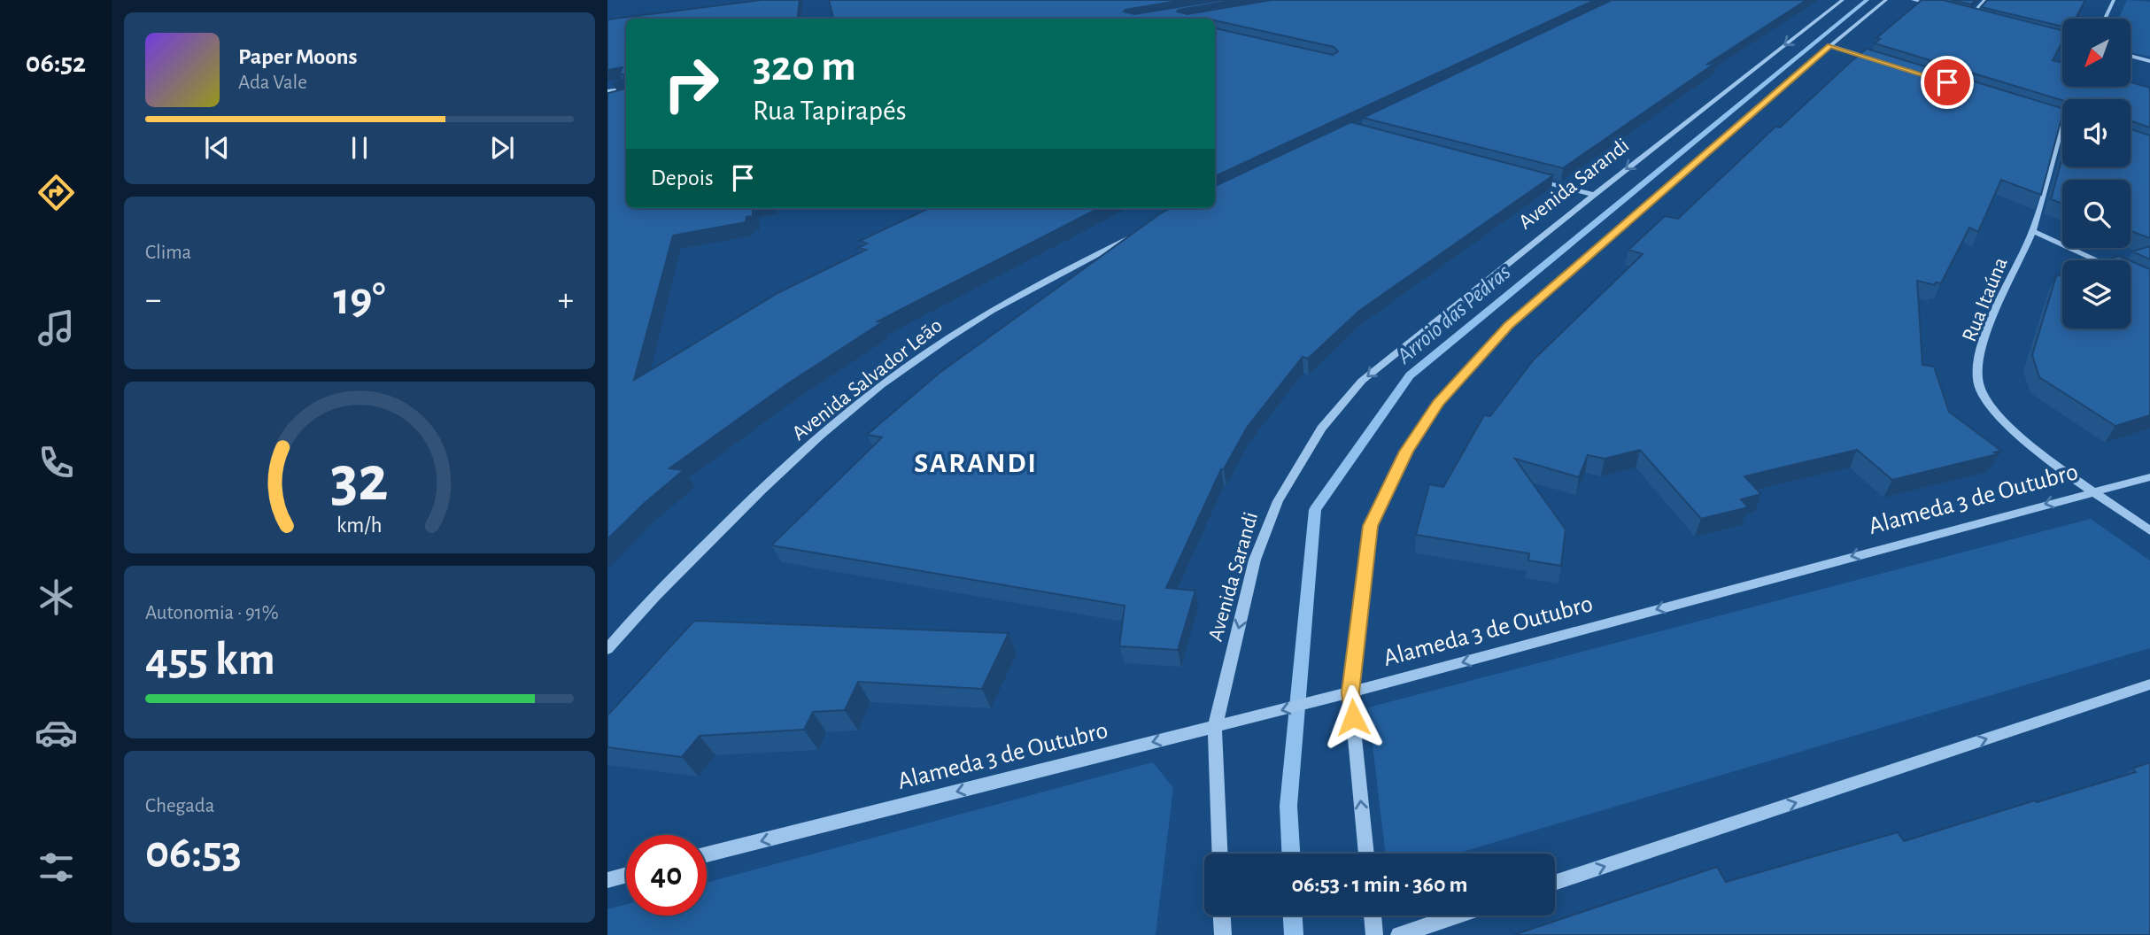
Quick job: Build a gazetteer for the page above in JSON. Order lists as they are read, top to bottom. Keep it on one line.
{"streets":{"street":["Avenida Sarandi","Rua Itaúna","Avenida Salvador Leão","Alameda 3 de Outubro"]},"crossings":[["Avenida Sarandi","Alameda 3 de Outubro"],["Rua Itaúna","Alameda 3 de Outubro"]],"one_way":["Alameda 3 de Outubro"],"districts":["SARANDI"],"water":["Arroio das Pedras"],"north":"bottom left","page":{"tabs":"06:52","turn":["320 m","Rua Tapirapés"],"song":["Paper Moons","Ada Vale"],"then":"Depois","tile":["Clima",["Autonomia · 91%","455 km"],["Chegada","06:53"]],"heat":["−","19°","+"],"limit":"40","trip":"06:53 · 1 min · 360 m","gauge":["32","km/h"]}}
